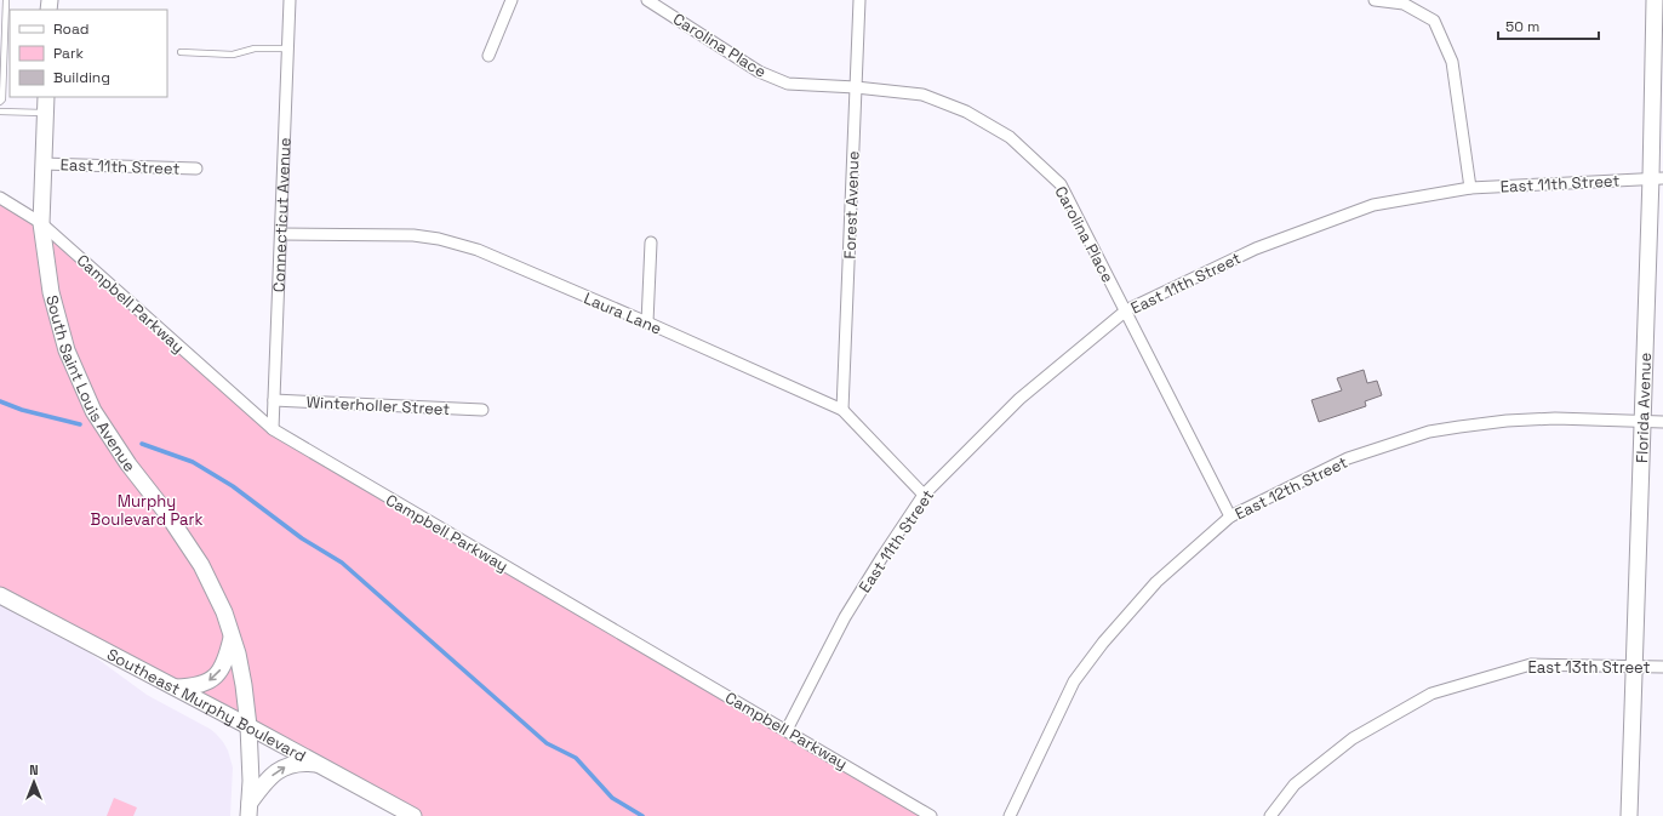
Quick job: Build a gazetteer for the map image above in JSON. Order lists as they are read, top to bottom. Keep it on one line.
{"streets":{"street":["Carolina Place","East 11th Street","Forest Avenue","Connecticut Avenue","Campbell Parkway","Laura Lane","South Saint Louis Avenue","Winterholler Street","Florida Avenue","East 12th Street","East 13th Street","Southeast Murphy Boulevard"]},"crossings":[["Carolina Place","East 11th Street"],["Carolina Place","Forest Avenue"],["Carolina Place","East 12th Street"],["East 11th Street","Campbell Parkway"],["East 11th Street","Laura Lane"],["East 11th Street","South Saint Louis Avenue"],["East 11th Street","Florida Avenue"],["Forest Avenue","Laura Lane"],["Connecticut Avenue","Campbell Parkway"],["Connecticut Avenue","Laura Lane"],["Connecticut Avenue","Winterholler Street"],["Campbell Parkway","South Saint Louis Avenue"],["South Saint Louis Avenue","Southeast Murphy Boulevard"],["Florida Avenue","East 12th Street"],["Florida Avenue","East 13th Street"]],"parks":["Murphy Boulevard Park"],"legend":["Road","Park","Building"],"scale_bar":"50 m","north":"top"}
